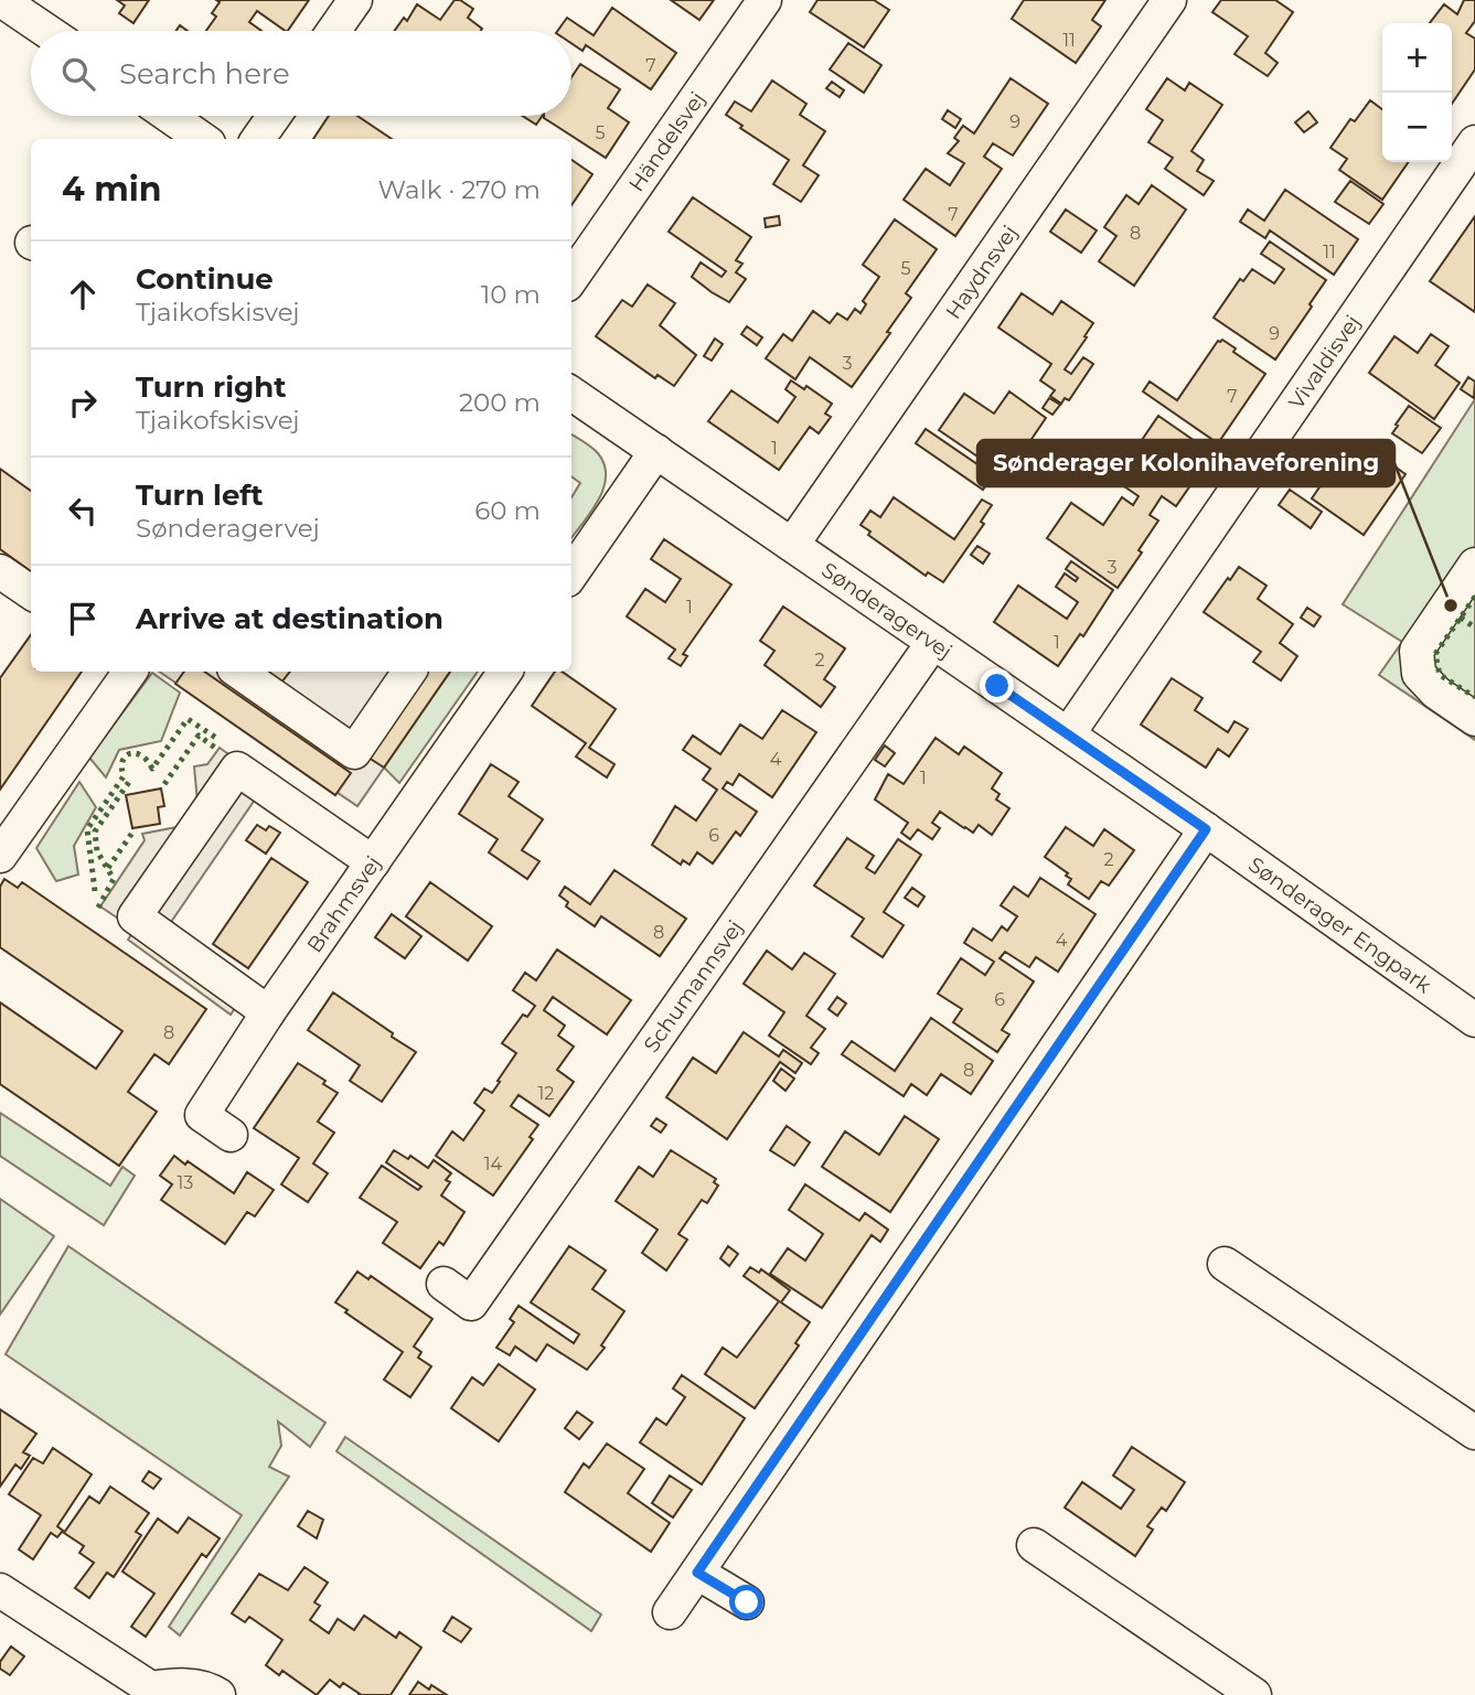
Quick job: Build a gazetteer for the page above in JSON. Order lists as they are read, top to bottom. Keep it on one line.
{"streets":{"street":["Händelsvej","Haydnsvej","Vivaldisvej","Sønderagervej","Brahmsvej","Sønderager Engpark","Schumannsvej"]},"crossings":[["Haydnsvej","Sønderagervej"],["Vivaldisvej","Sønderagervej"],["Sønderagervej","Sønderager Engpark"],["Sønderagervej","Schumannsvej"]],"places":["Sønderager Kolonihaveforening"],"house_numbers":["11","7","9","5","7","8","11","5","9","3","7","1","3","1","1","2","4","1","6","2","8","4","6","8","8","12","14","13"],"page":{"map_buttons":["+","−"],"search":"Search here","heading":["4 min","Walk · 270 m"],"list":[["Continue","Tjaikofskisvej","10 m"],["Turn right","Tjaikofskisvej","200 m"],["Turn left","Sønderagervej","60 m"],"Arrive at destination"]}}
